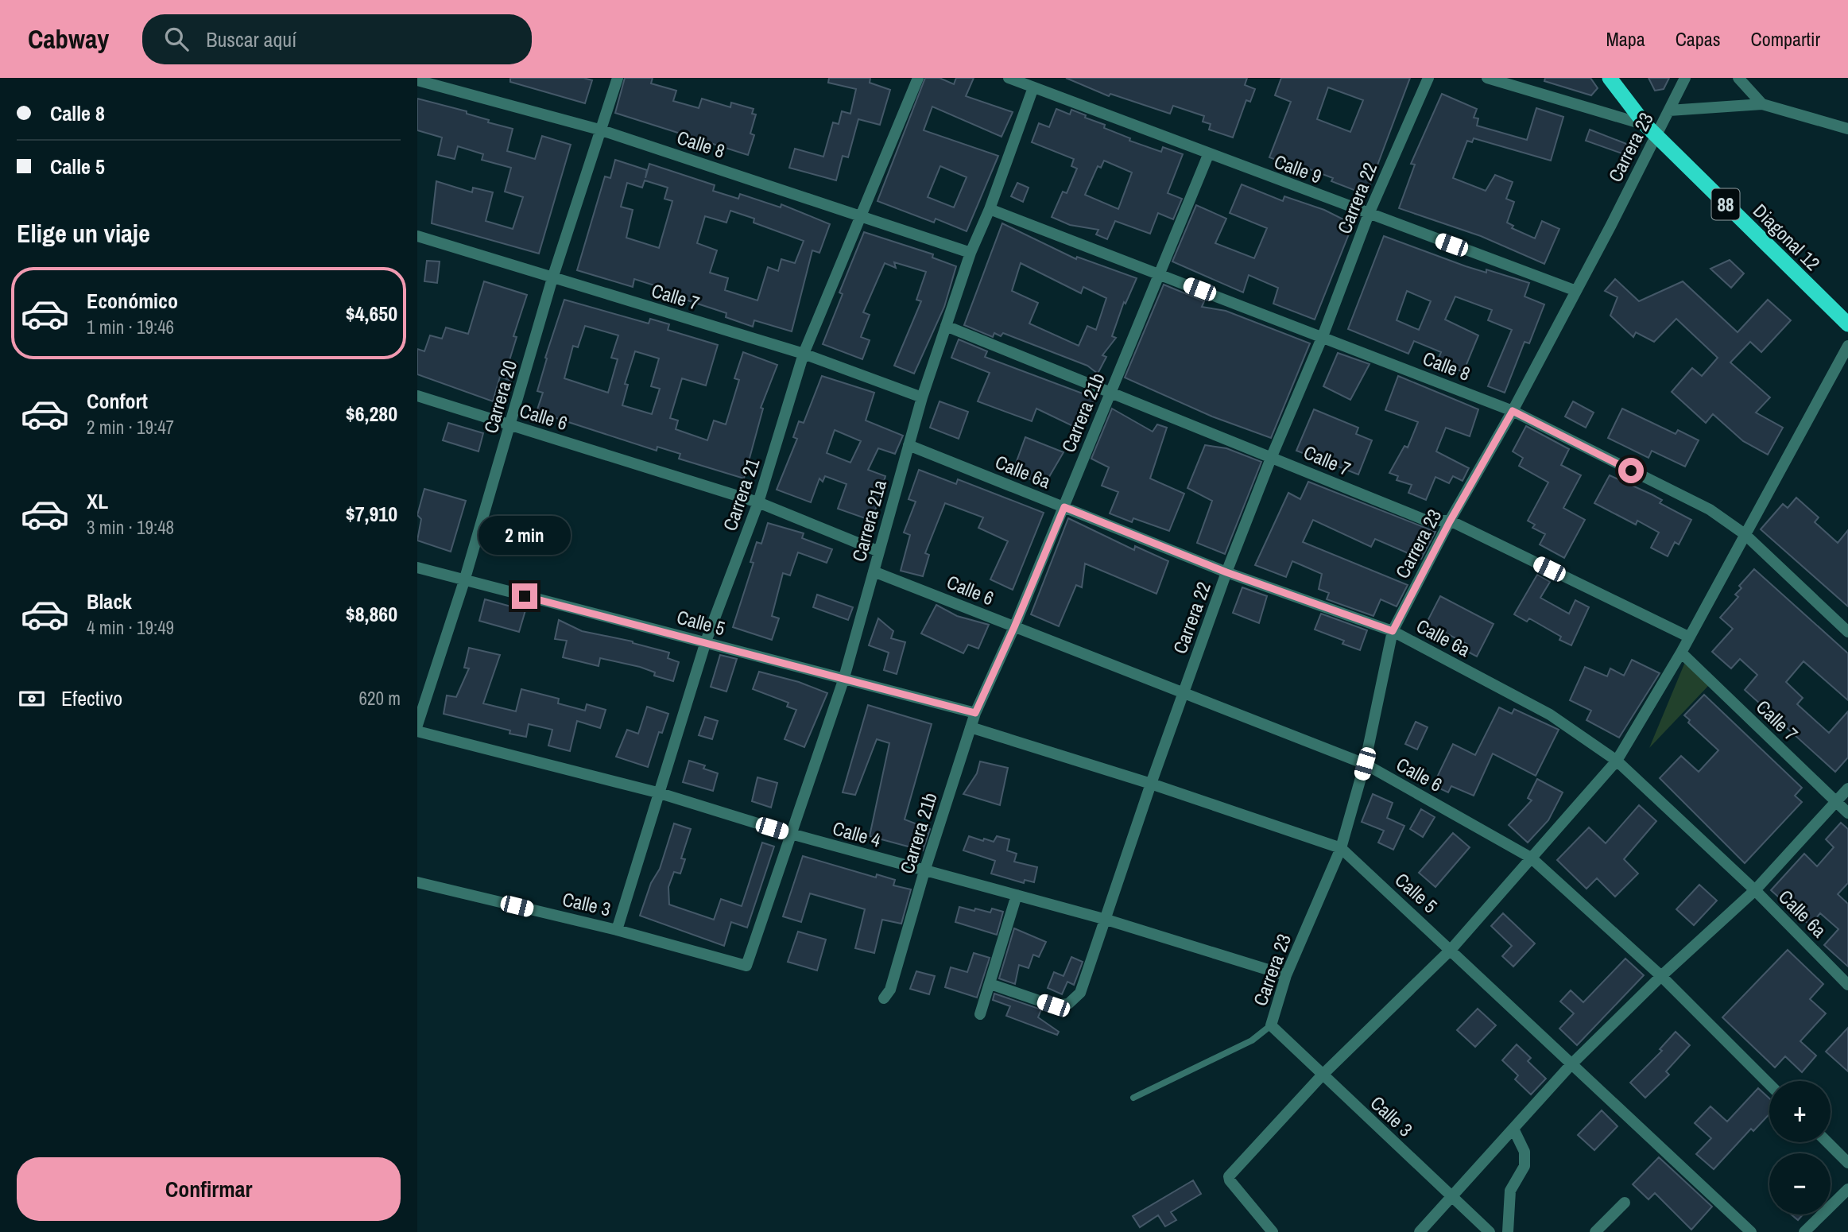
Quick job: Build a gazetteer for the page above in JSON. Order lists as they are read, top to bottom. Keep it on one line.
{"streets":{"highway":["88","Diagonal 12"],"street":["Calle 8","Carrera 23","Calle 9","Carrera 22","Calle 7","Carrera 20","Carrera 21b","Calle 6","Calle 6a","Carrera 21","Carrera 21a","Calle 5","Calle 4","Calle 3"]},"crossings":[["Calle 8","Carrera 23"],["Calle 8","Carrera 22"],["Calle 8","Carrera 20"],["Calle 8","Carrera 21b"],["Calle 8","Carrera 21"],["Calle 8","Carrera 21a"],["Carrera 23","Calle 9"],["Carrera 23","Diagonal 12"],["Carrera 23","Calle 7"],["Carrera 23","Calle 6"],["Carrera 23","Calle 6a"],["Carrera 23","Calle 5"],["Carrera 23","Calle 4"],["Carrera 23","Calle 3"],["Calle 9","Carrera 22"],["Calle 9","Carrera 21b"],["Calle 9","Carrera 21a"],["Carrera 22","Calle 7"],["Carrera 22","Calle 6"],["Carrera 22","Calle 6a"],["Carrera 22","Calle 5"],["Carrera 22","Calle 4"],["Calle 7","Carrera 20"],["Calle 7","Carrera 21b"],["Calle 7","Carrera 21"],["Calle 7","Carrera 21a"],["Carrera 20","Calle 6"],["Carrera 20","Calle 5"],["Carrera 21b","Calle 6"],["Carrera 21b","Calle 6a"],["Carrera 21b","Calle 5"],["Carrera 21b","Calle 4"],["Calle 6","Carrera 21"],["Calle 6","Carrera 21a"],["Calle 6a","Carrera 21a"],["Carrera 21","Calle 5"],["Carrera 21","Calle 4"],["Carrera 21","Calle 3"],["Carrera 21a","Calle 5"],["Carrera 21a","Calle 4"],["Carrera 21a","Calle 3"]],"page":{"header":"Cabway","search":"Buscar aquí","nav":["Mapa","Capas","Compartir"],"banner":["Calle 8","Calle 5"],"heading":"Elige un viaje","list":[{"name":"Económico","note":"1 min · 19:46","value":"$4,650"},{"name":"Confort","note":"2 min · 19:47","value":"$6,280"},{"name":"XL","note":"3 min · 19:48","value":"$7,910"},{"name":"Black","note":"4 min · 19:49","value":"$8,860"}],"bubble":"2 min","pay":["Efectivo","620 m"],"map_buttons":["+","−"],"buttons":"Confirmar"}}
